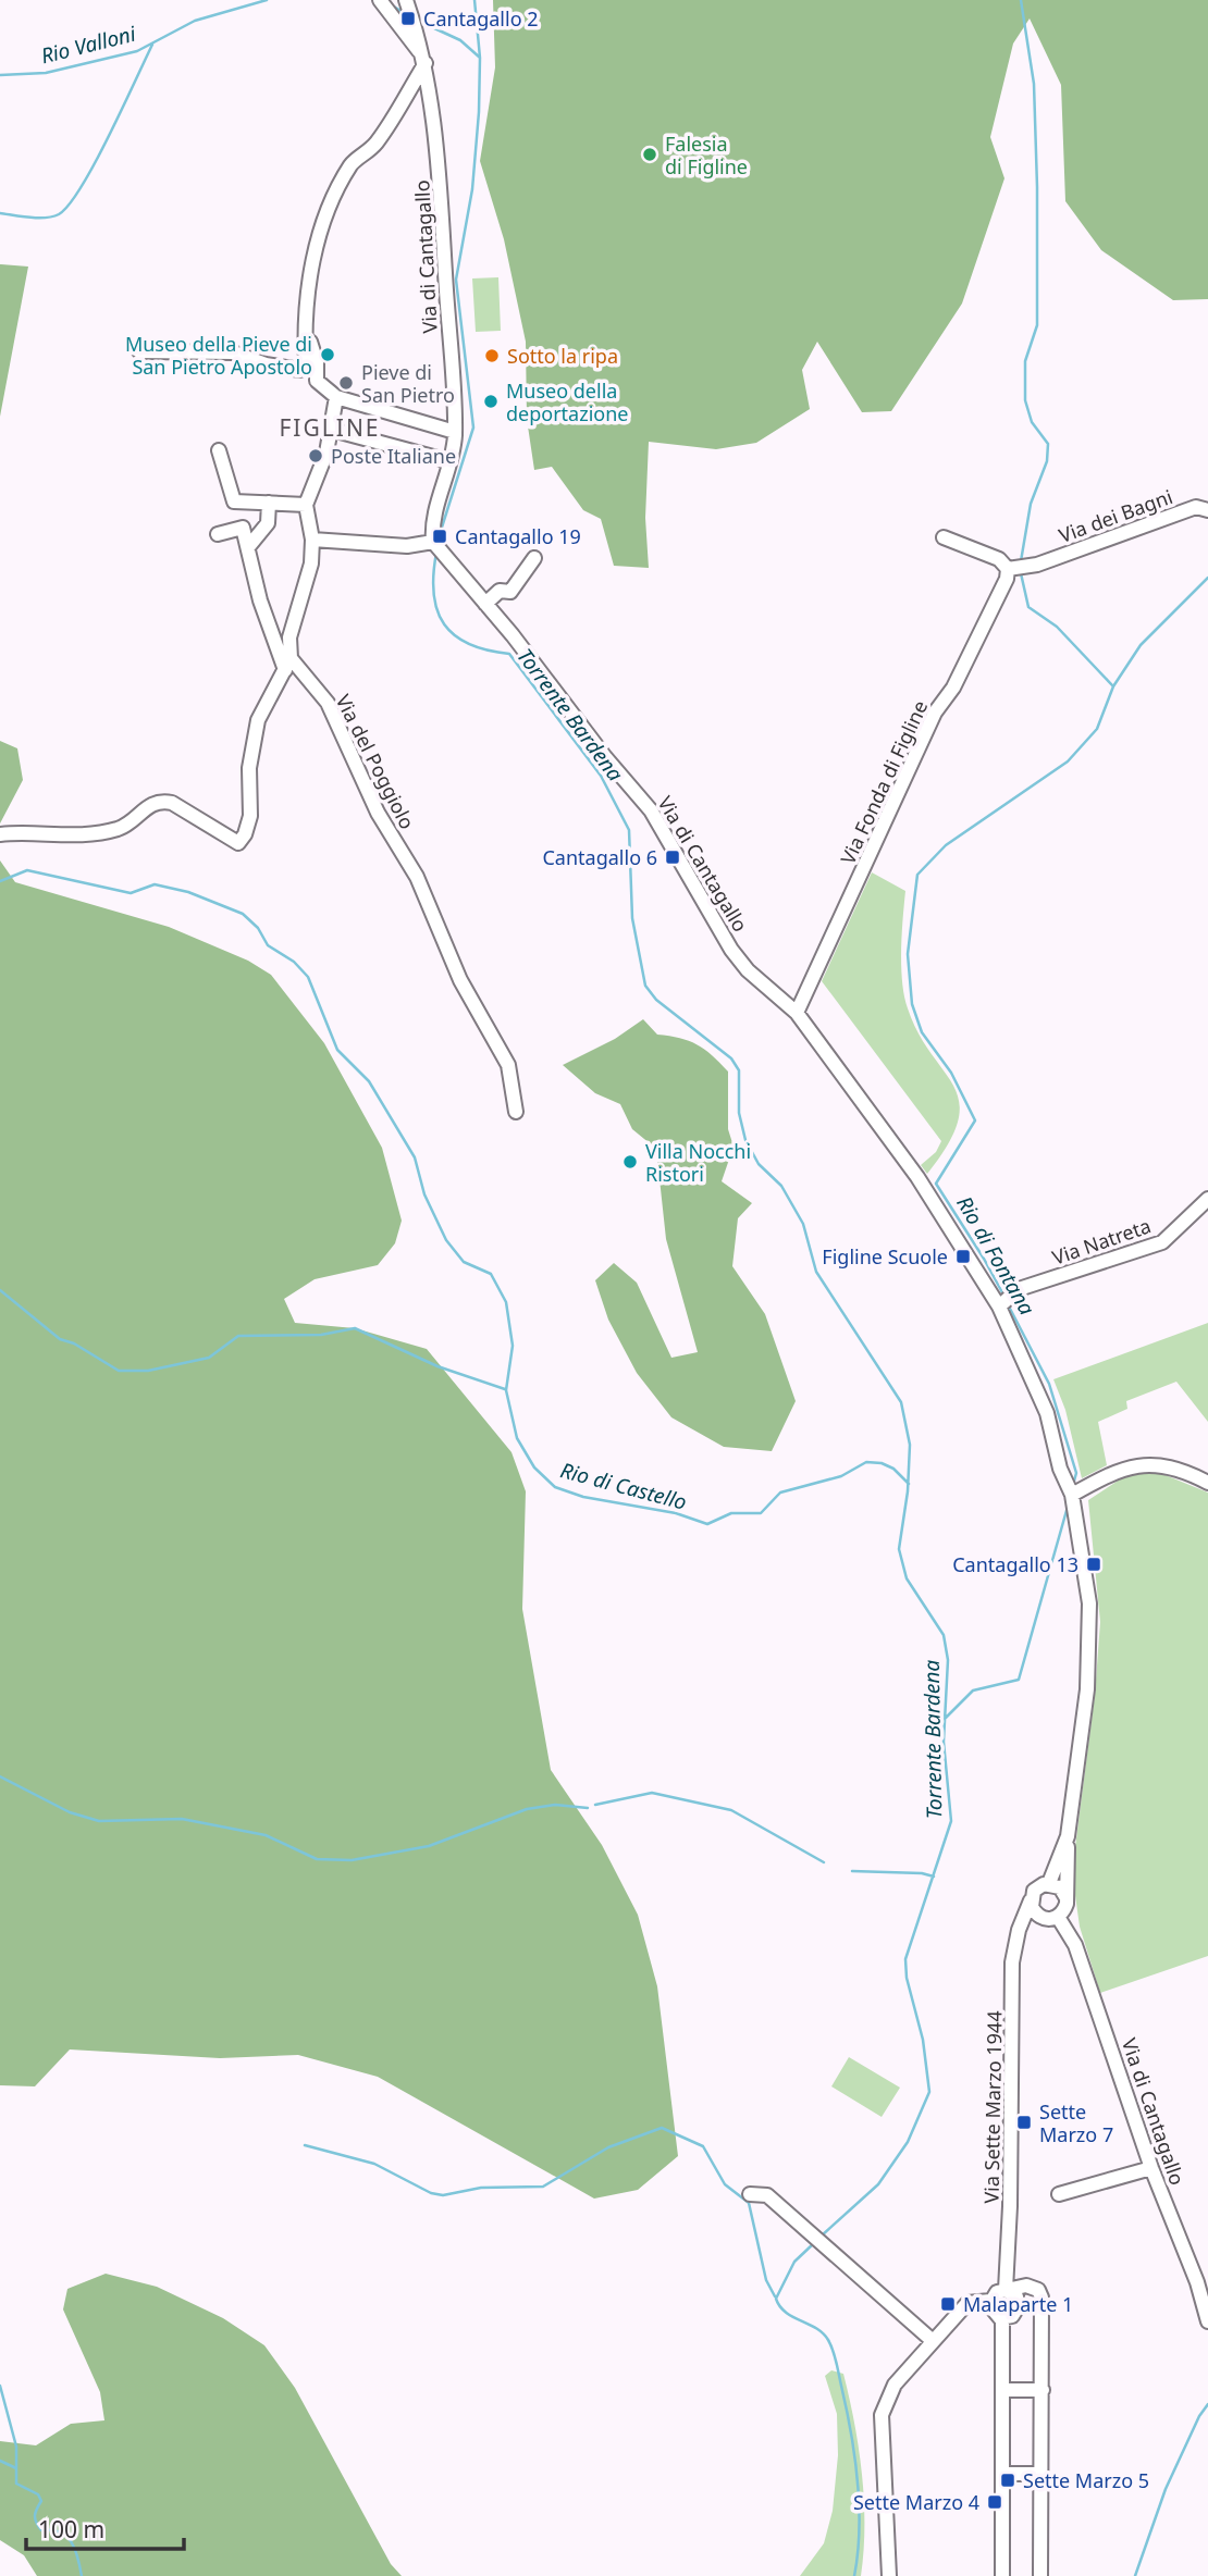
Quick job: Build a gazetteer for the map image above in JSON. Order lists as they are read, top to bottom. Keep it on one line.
{"streets":{"street":["Via di Cantagallo","Via dei Bagni","Via del Poggiolo","Via Fonda di Figline","Via Natreta","Via Sette Marzo 1944"]},"crossings":[["Via di Cantagallo","Via Fonda di Figline"],["Via di Cantagallo","Via Natreta"],["Via di Cantagallo","Via Sette Marzo 1944"],["Via dei Bagni","Via Fonda di Figline"]],"districts":["FIGLINE"],"water":["Rio Valloni","Torrente Bardena","Rio di Fontana","Rio di Castello"],"places":{"transit":["Cantagallo 2","Cantagallo 19","Cantagallo 6","Figline Scuole","Cantagallo 13","Sette Marzo 7","Malaparte 1","Sette Marzo 5","Sette Marzo 4"],"other":["Falesia di Figline","Museo della Pieve di San Pietro Apostolo","Sotto la ripa","Pieve di San Pietro","Museo della deportazione","Poste Italiane","Villa Nocchi Ristori"]},"scale_bar":"100 m"}
